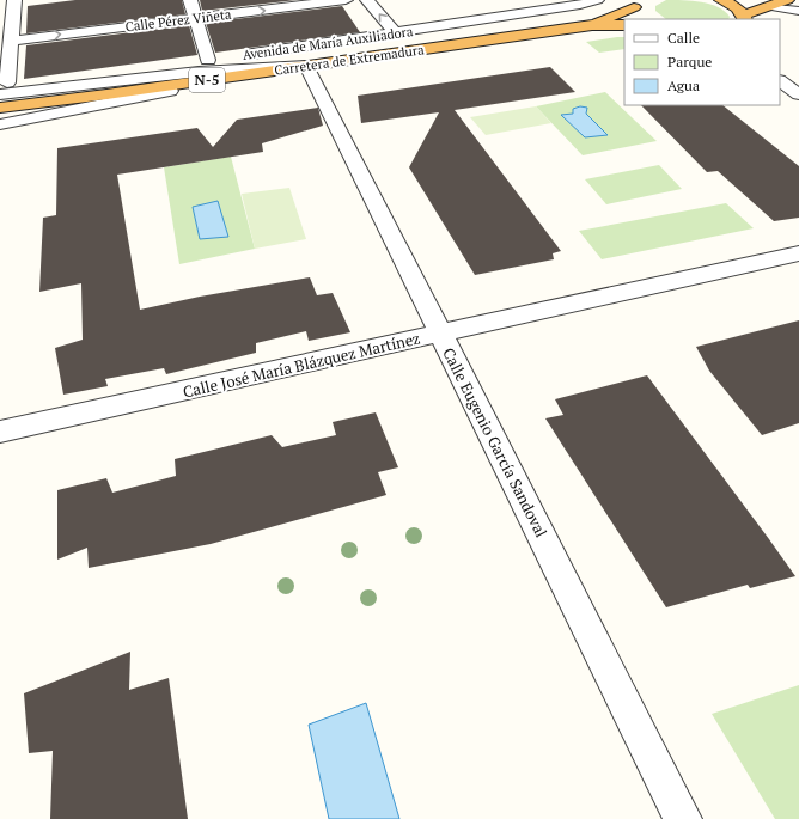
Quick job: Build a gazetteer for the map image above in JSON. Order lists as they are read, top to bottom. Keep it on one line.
{"streets":{"highway":["Carretera de Extremadura","N-5"],"street":["Calle Pérez Viñeta","Avenida de María Auxiliadora","Calle José María Blázquez Martínez","Calle Eugenio García Sandoval"]},"crossings":[["Carretera de Extremadura","Calle Eugenio García Sandoval"],["Calle José María Blázquez Martínez","Calle Eugenio García Sandoval"]],"legend":["Calle","Parque","Agua"]}
